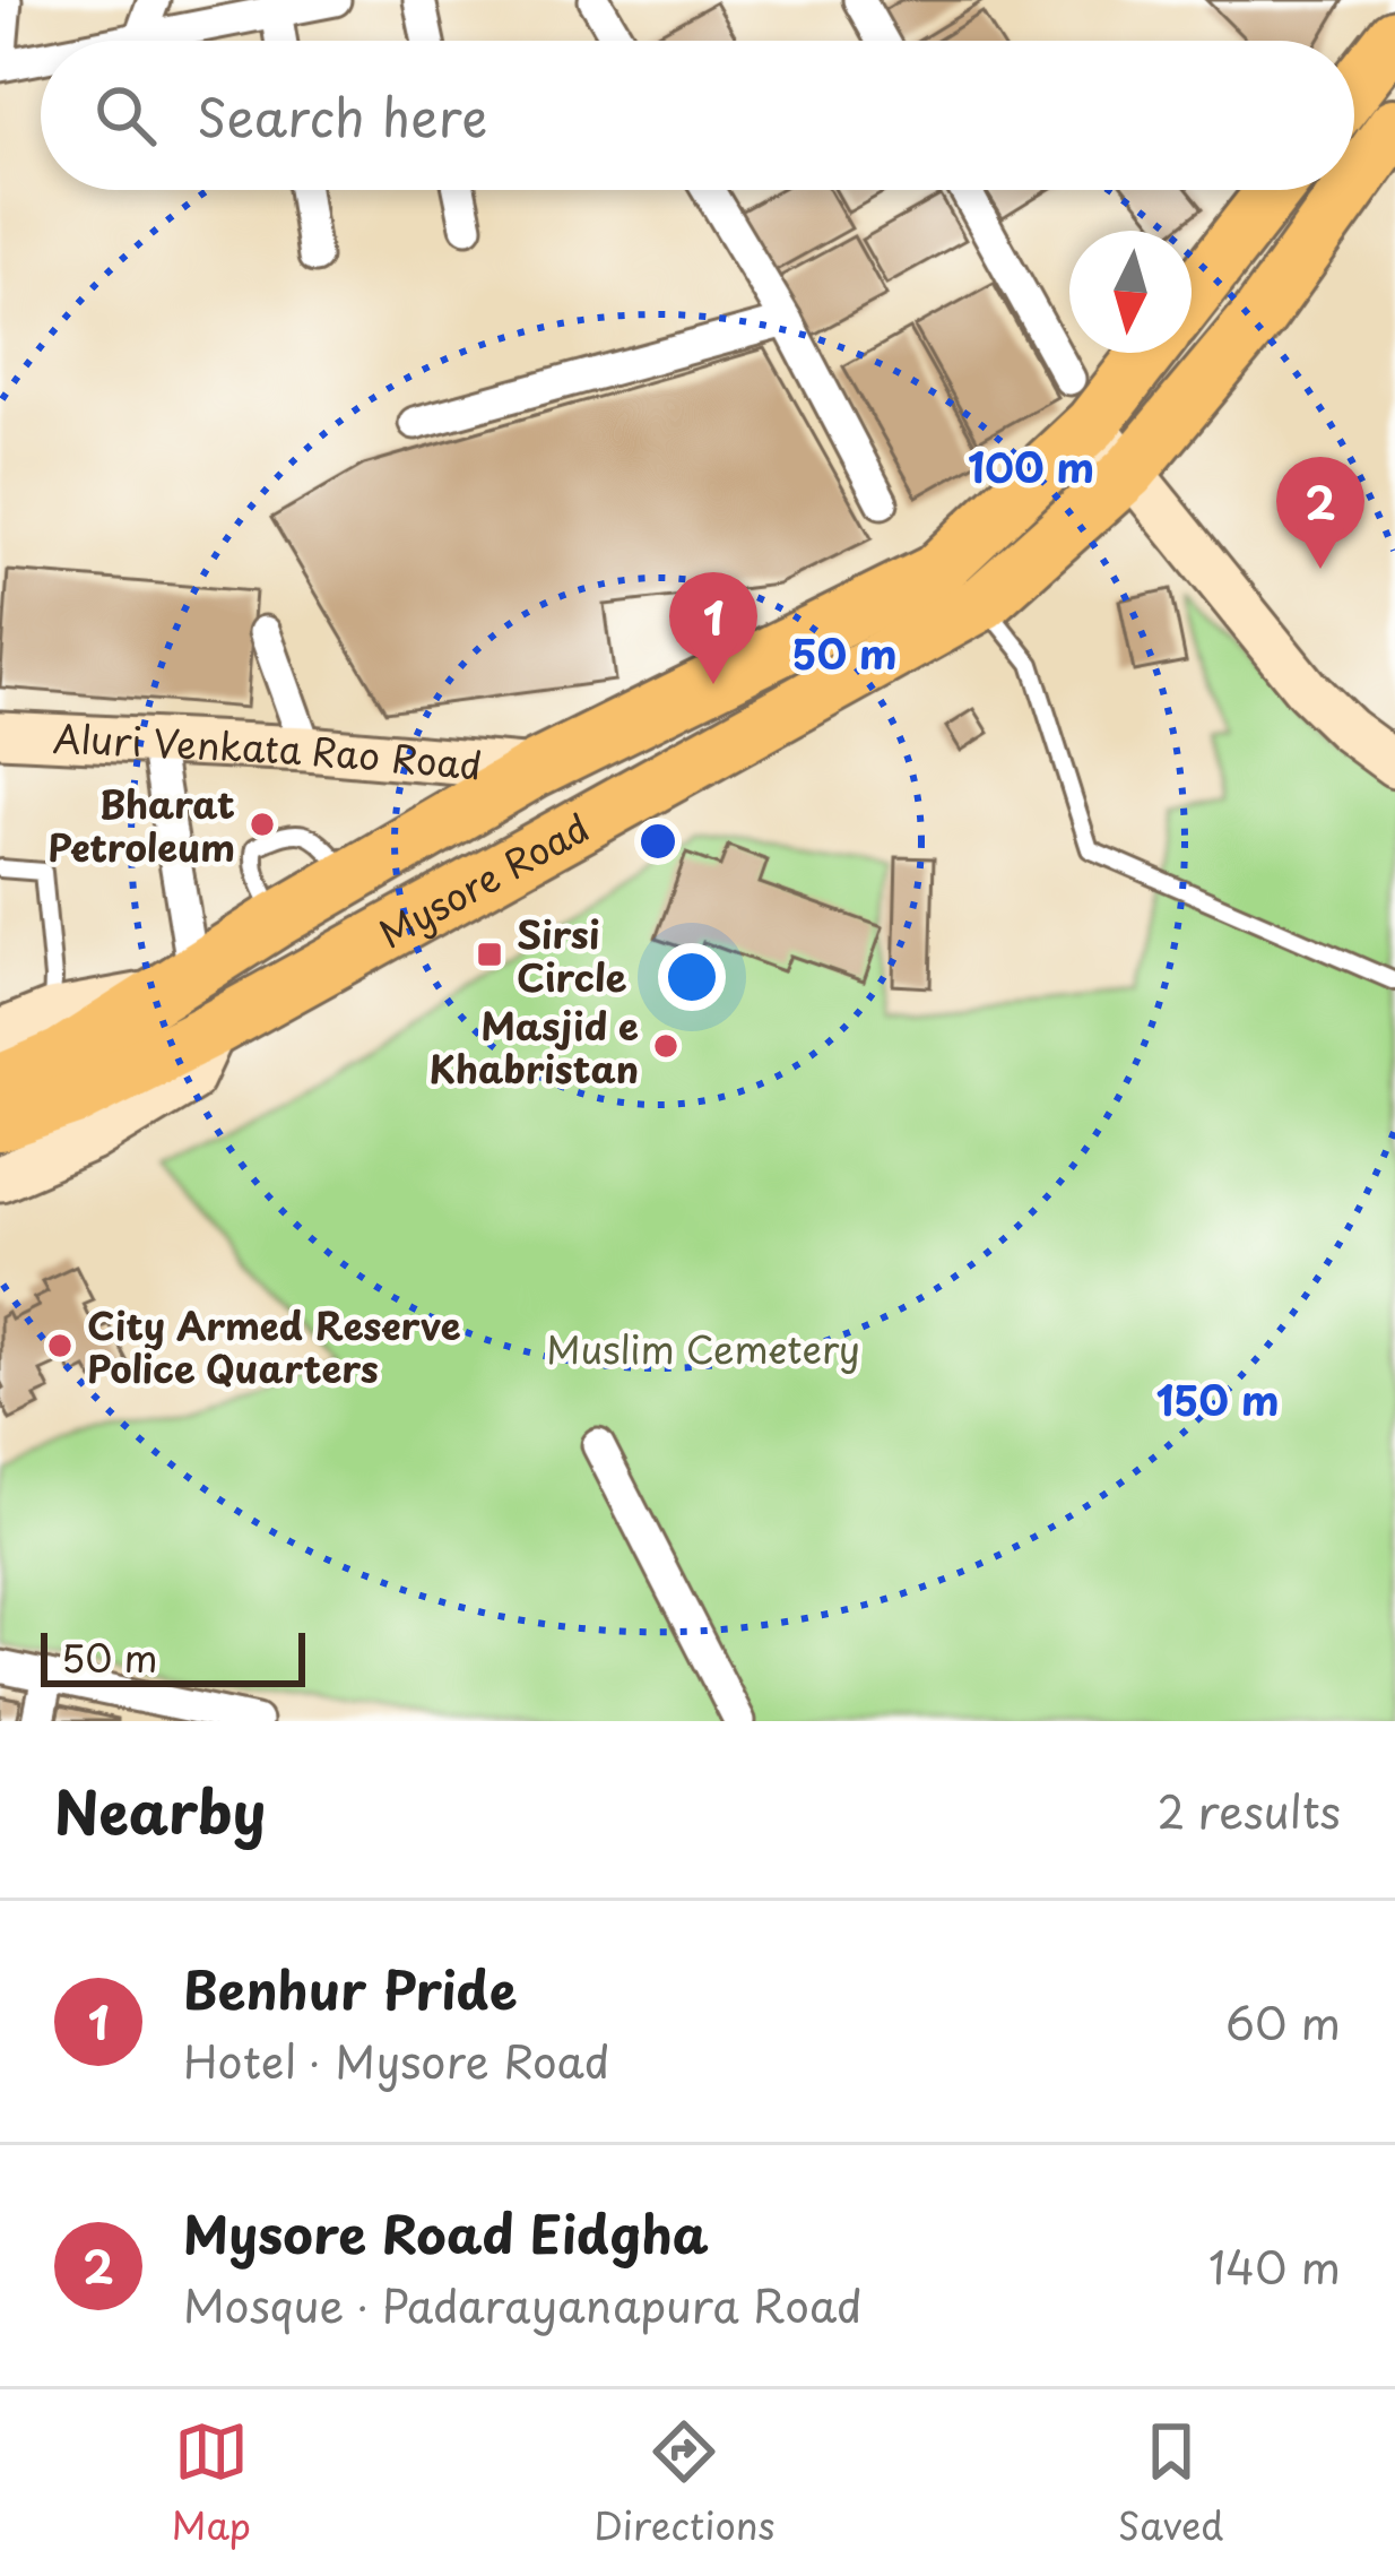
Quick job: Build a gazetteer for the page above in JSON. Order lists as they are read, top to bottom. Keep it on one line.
{"streets":{"highway":["Mysore Road"],"main road":["Aluri Venkata Rao Road"]},"crossings":[["Aluri Venkata Rao Road","Mysore Road"]],"parks":["Muslim Cemetery"],"places":{"other":["Bharat Petroleum","Masjid e Khabristan","City Armed Reserve Police Quarters"],"transit":["Sirsi Circle"]},"scale_bar":"50 m","north":"bottom","page":{"search":"Search here","pins":["2","1"],"scale":"50 m","heading":["Nearby","2 results"],"list":[{"mark":"1","name":"Benhur Pride","note":"Hotel · Mysore Road","value":"60 m"},{"mark":"2","name":"Mysore Road Eidgha","note":"Mosque · Padarayanapura Road","value":"140 m"}],"nav":["Map","Directions","Saved"]},"rings":["100 m","50 m","150 m"]}
